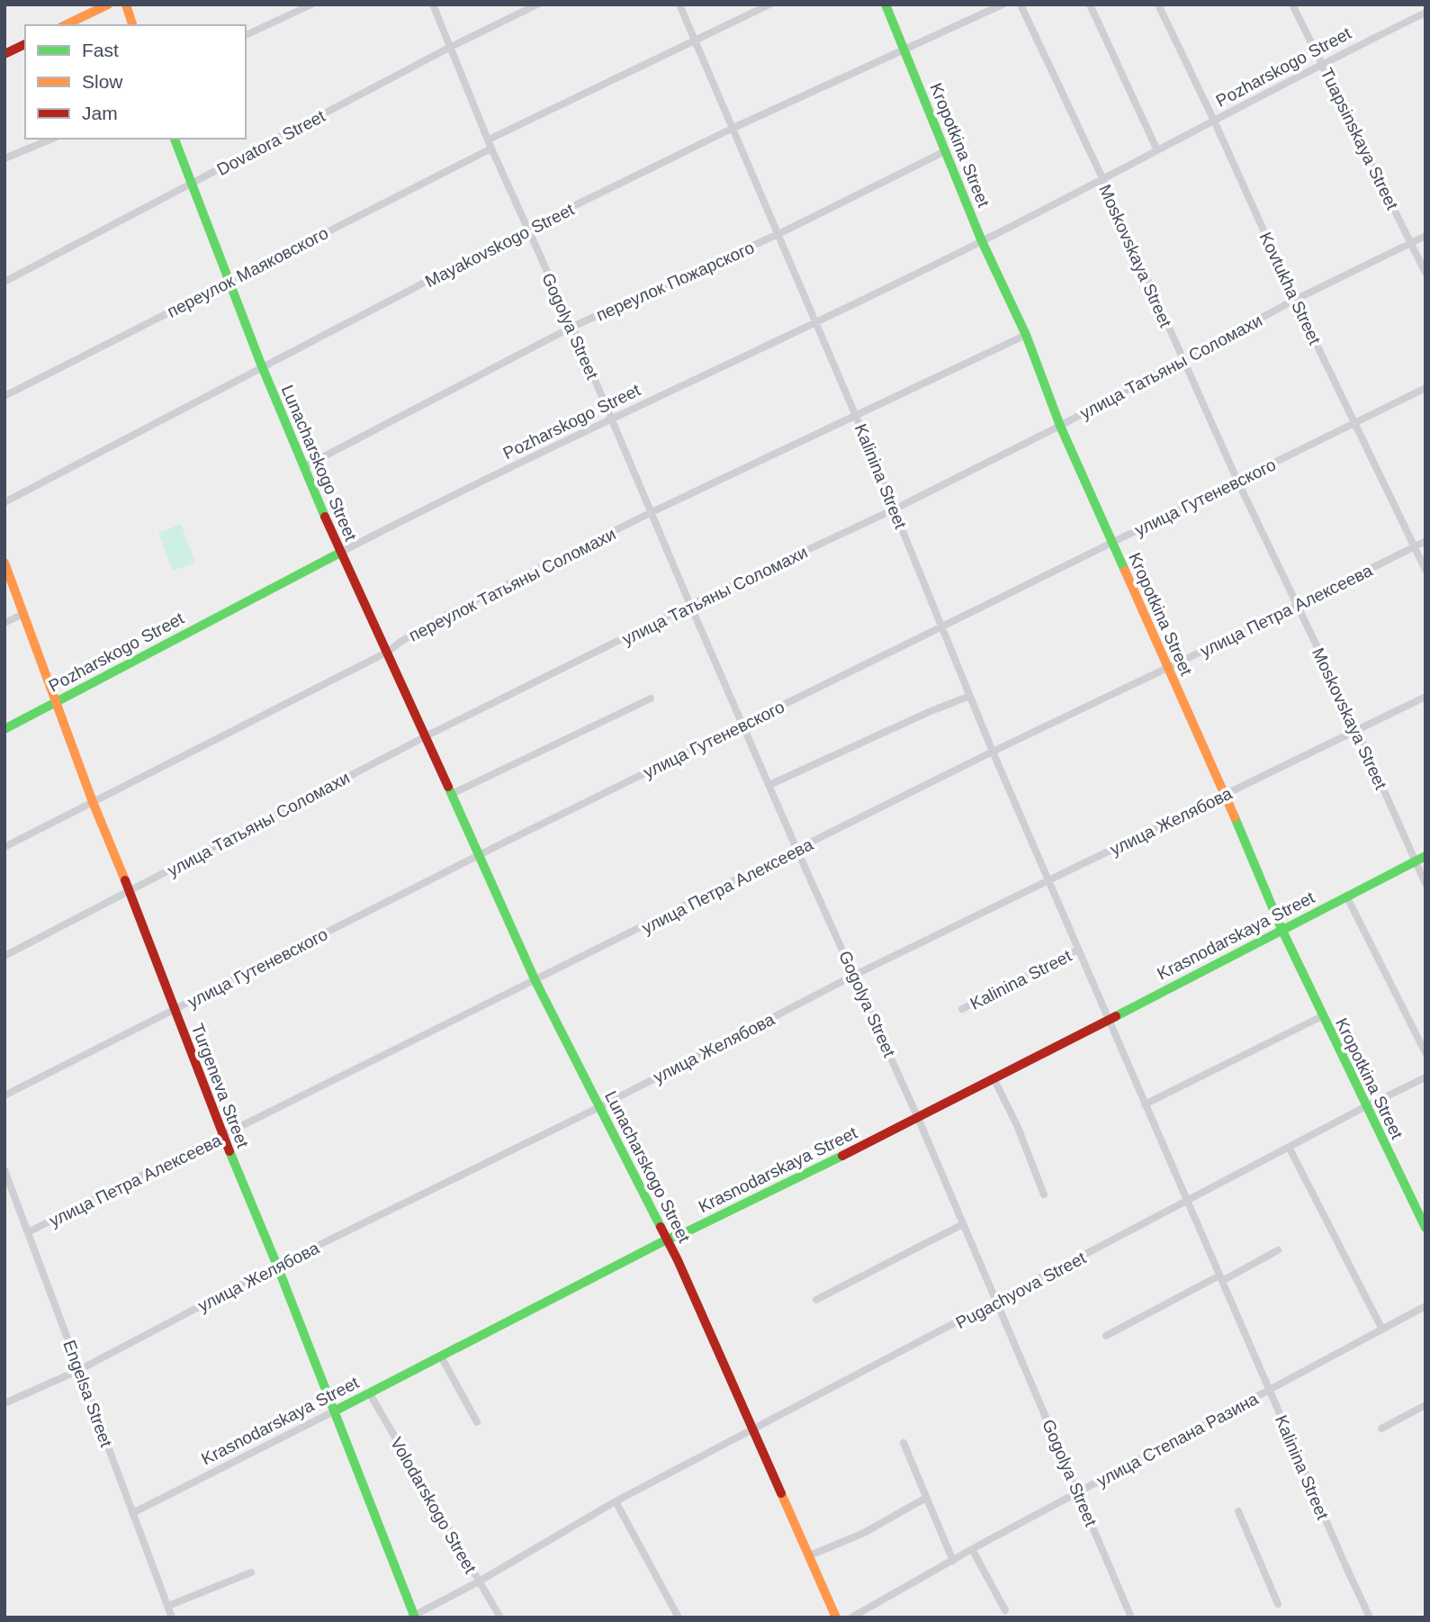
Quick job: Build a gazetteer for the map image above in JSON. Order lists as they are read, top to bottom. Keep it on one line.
{"streets":{"main road":["Pozharskogo Street","Kropotkina Street","Lunacharskogo Street","Krasnodarskaya Street","Turgeneva Street"],"street":["Tuapsinskaya Street","Dovatora Street","Mayakovskogo Street","Moskovskaya Street","переулок Маяковского","переулок Пожарского","Kovtukha Street","Gogolya Street","улица Татьяны Соломахи","Kalinina Street","улица Гутеневского","переулок Татьяны Соломахи","улица Петра Алексеева","улица Желябова","Pugachyova Street","Engelsa Street","улица Степана Разина","Volodarskogo Street"]},"crossings":[["Pozharskogo Street","Tuapsinskaya Street"],["Pozharskogo Street","Kropotkina Street"],["Pozharskogo Street","Moskovskaya Street"],["Pozharskogo Street","Kovtukha Street"],["Pozharskogo Street","Gogolya Street"],["Pozharskogo Street","Lunacharskogo Street"],["Pozharskogo Street","Kalinina Street"],["Pozharskogo Street","Turgeneva Street"],["Tuapsinskaya Street","улица Татьяны Соломахи"],["Dovatora Street","Gogolya Street"],["Dovatora Street","Lunacharskogo Street"],["Kropotkina Street","Mayakovskogo Street"],["Kropotkina Street","переулок Пожарского"],["Kropotkina Street","улица Татьяны Соломахи"],["Kropotkina Street","улица Гутеневского"],["Kropotkina Street","переулок Татьяны Соломахи"],["Kropotkina Street","улица Петра Алексеева"],["Kropotkina Street","улица Желябова"],["Kropotkina Street","Krasnodarskaya Street"],["Kropotkina Street","Pugachyova Street"],["Mayakovskogo Street","Gogolya Street"],["Mayakovskogo Street","Lunacharskogo Street"],["Mayakovskogo Street","Kalinina Street"],["Moskovskaya Street","улица Татьяны Соломахи"],["Moskovskaya Street","улица Гутеневского"],["Moskovskaya Street","улица Петра Алексеева"],["Moskovskaya Street","улица Желябова"],["Moskovskaya Street","Krasnodarskaya Street"],["переулок Маяковского","Gogolya Street"],["переулок Маяковского","Lunacharskogo Street"],["переулок Пожарского","Gogolya Street"],["переулок Пожарского","Lunacharskogo Street"],["переулок Пожарского","Kalinina Street"],["Kovtukha Street","улица Татьяны Соломахи"],["Kovtukha Street","улица Гутеневского"],["Kovtukha Street","улица Петра Алексеева"],["Gogolya Street","улица Татьяны Соломахи"],["Gogolya Street","улица Гутеневского"],["Gogolya Street","переулок Татьяны Соломахи"],["Gogolya Street","улица Петра Алексеева"],["Gogolya Street","улица Желябова"],["Gogolya Street","Krasnodarskaya Street"],["Gogolya Street","Pugachyova Street"],["Gogolya Street","улица Степана Разина"],["улица Татьяны Соломахи","Lunacharskogo Street"],["улица Татьяны Соломахи","Kalinina Street"],["улица Татьяны Соломахи","Turgeneva Street"],["Lunacharskogo Street","улица Гутеневского"],["Lunacharskogo Street","переулок Татьяны Соломахи"],["Lunacharskogo Street","улица Петра Алексеева"],["Lunacharskogo Street","улица Желябова"],["Lunacharskogo Street","Krasnodarskaya Street"],["Lunacharskogo Street","Pugachyova Street"],["Kalinina Street","улица Гутеневского"],["Kalinina Street","переулок Татьяны Соломахи"],["Kalinina Street","улица Петра Алексеева"],["Kalinina Street","улица Желябова"],["Kalinina Street","Krasnodarskaya Street"],["Kalinina Street","Pugachyova Street"],["Kalinina Street","улица Степана Разина"],["улица Гутеневского","Turgeneva Street"],["переулок Татьяны Соломахи","Turgeneva Street"],["улица Петра Алексеева","Turgeneva Street"],["улица Петра Алексеева","Engelsa Street"],["улица Желябова","Turgeneva Street"],["улица Желябова","Engelsa Street"],["Krasnodarskaya Street","Turgeneva Street"],["Krasnodarskaya Street","Engelsa Street"],["Krasnodarskaya Street","Volodarskogo Street"],["Turgeneva Street","Pugachyova Street"],["Pugachyova Street","Volodarskogo Street"]],"legend":["Fast","Slow","Jam"]}
